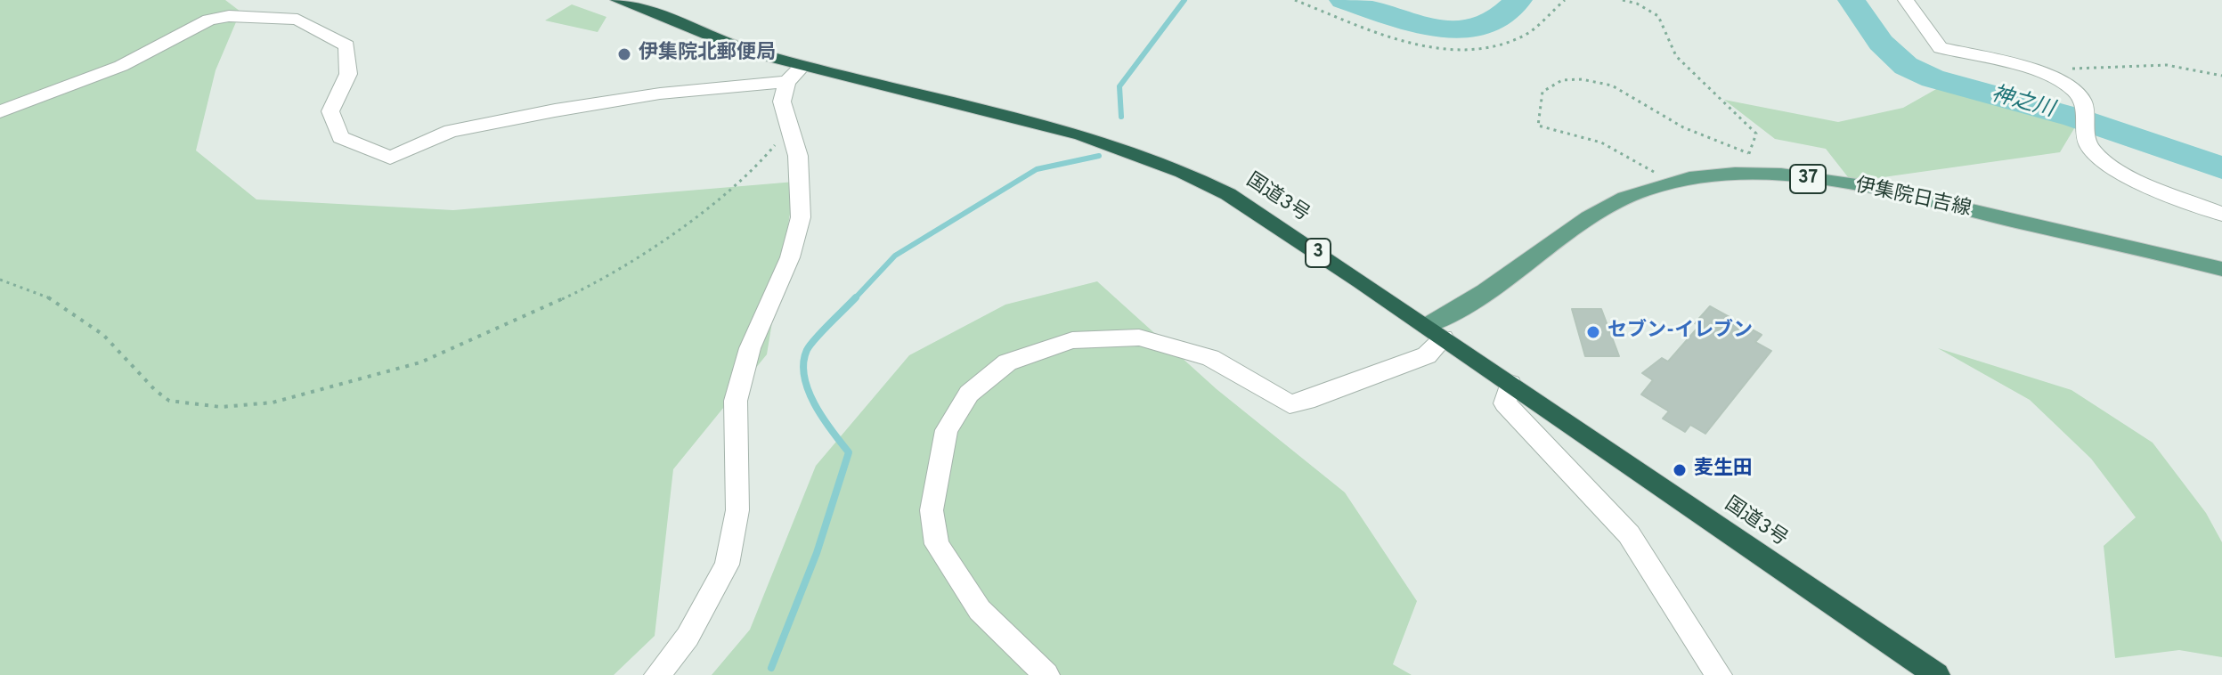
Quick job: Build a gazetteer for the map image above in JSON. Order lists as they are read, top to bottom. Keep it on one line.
{"streets":{"highway":["国道3号","3"],"main road":["37","伊集院日吉線"]},"crossings":[["国道3号","伊集院日吉線"]],"water":["神之川"],"places":["伊集院北郵便局","セブン-イレブン","麦生田"]}
